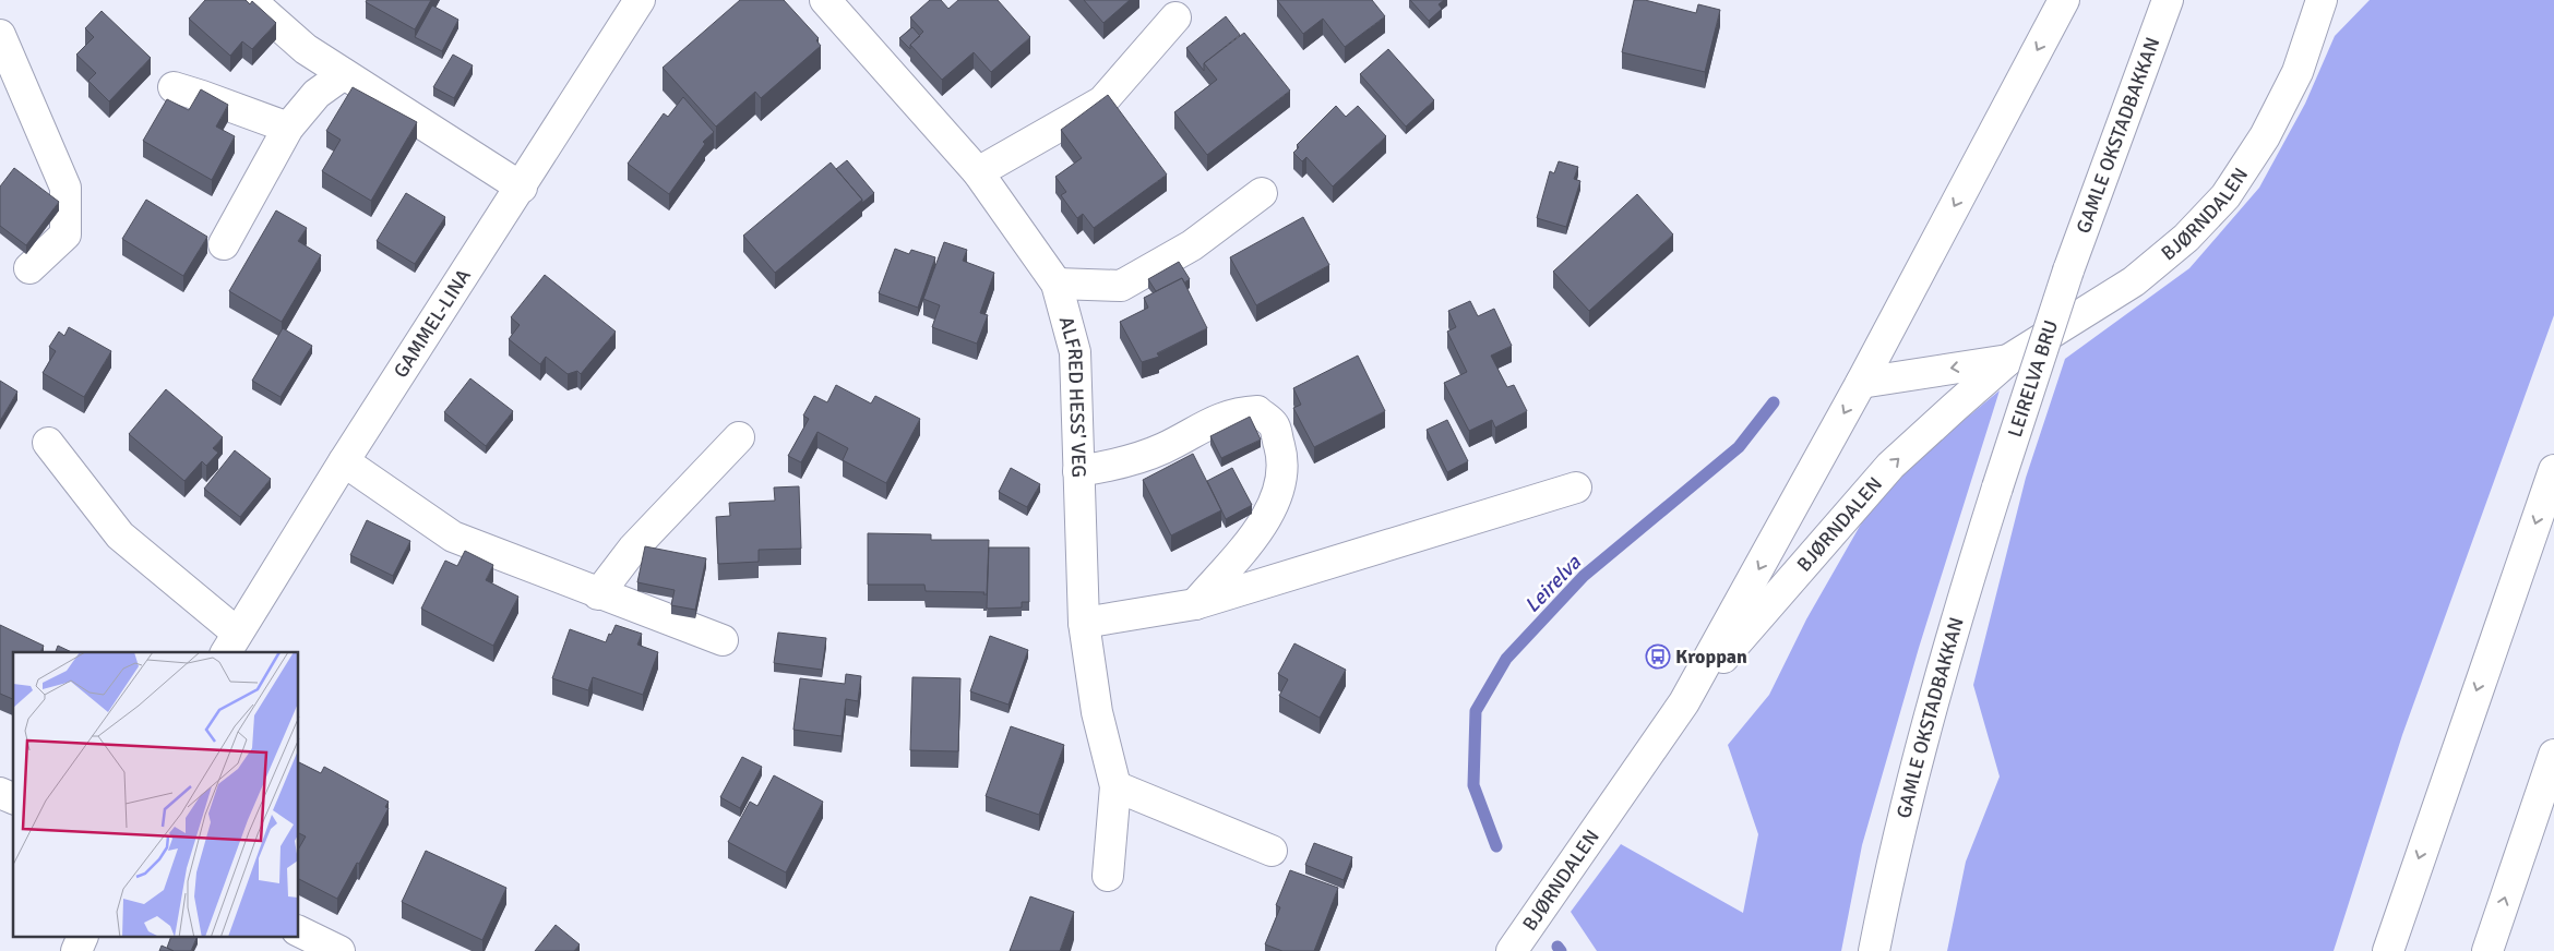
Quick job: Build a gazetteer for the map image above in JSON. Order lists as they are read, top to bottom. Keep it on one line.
{"streets":{"main road":["GAMLE OKSTADBAKKAN","BJØRNDALEN","GAMMEL-LINA","LEIRELVA BRU","ALFRED HESS' VEG"]},"crossings":[["GAMLE OKSTADBAKKAN","LEIRELVA BRU"]],"water":["Leirelva"],"places":{"bus stop":["Kroppan"]}}
